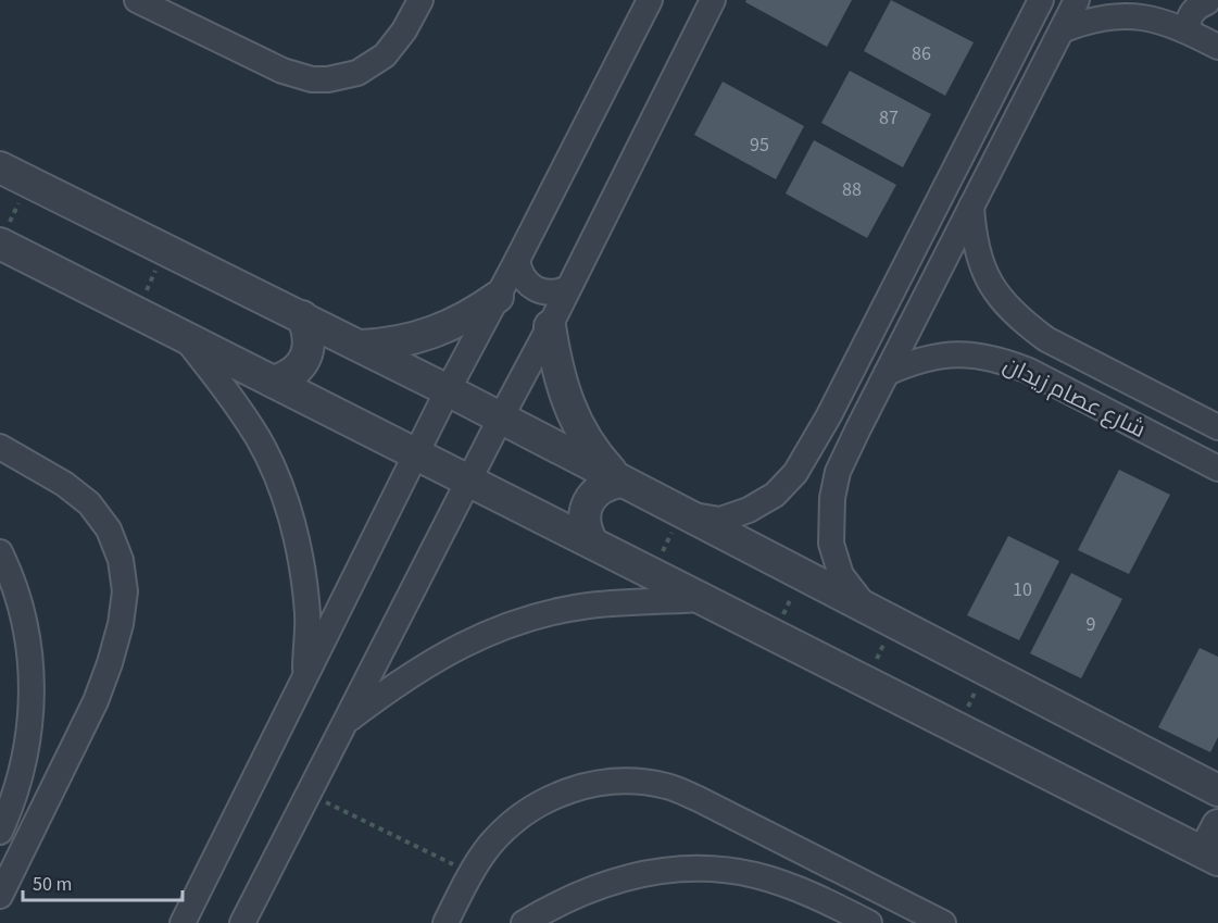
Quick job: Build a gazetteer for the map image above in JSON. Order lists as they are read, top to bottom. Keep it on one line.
{"streets":{"street":["شارع عصام زيدان"]},"house_numbers":["86","87","95","88","10","9"],"scale_bar":"50 m"}
